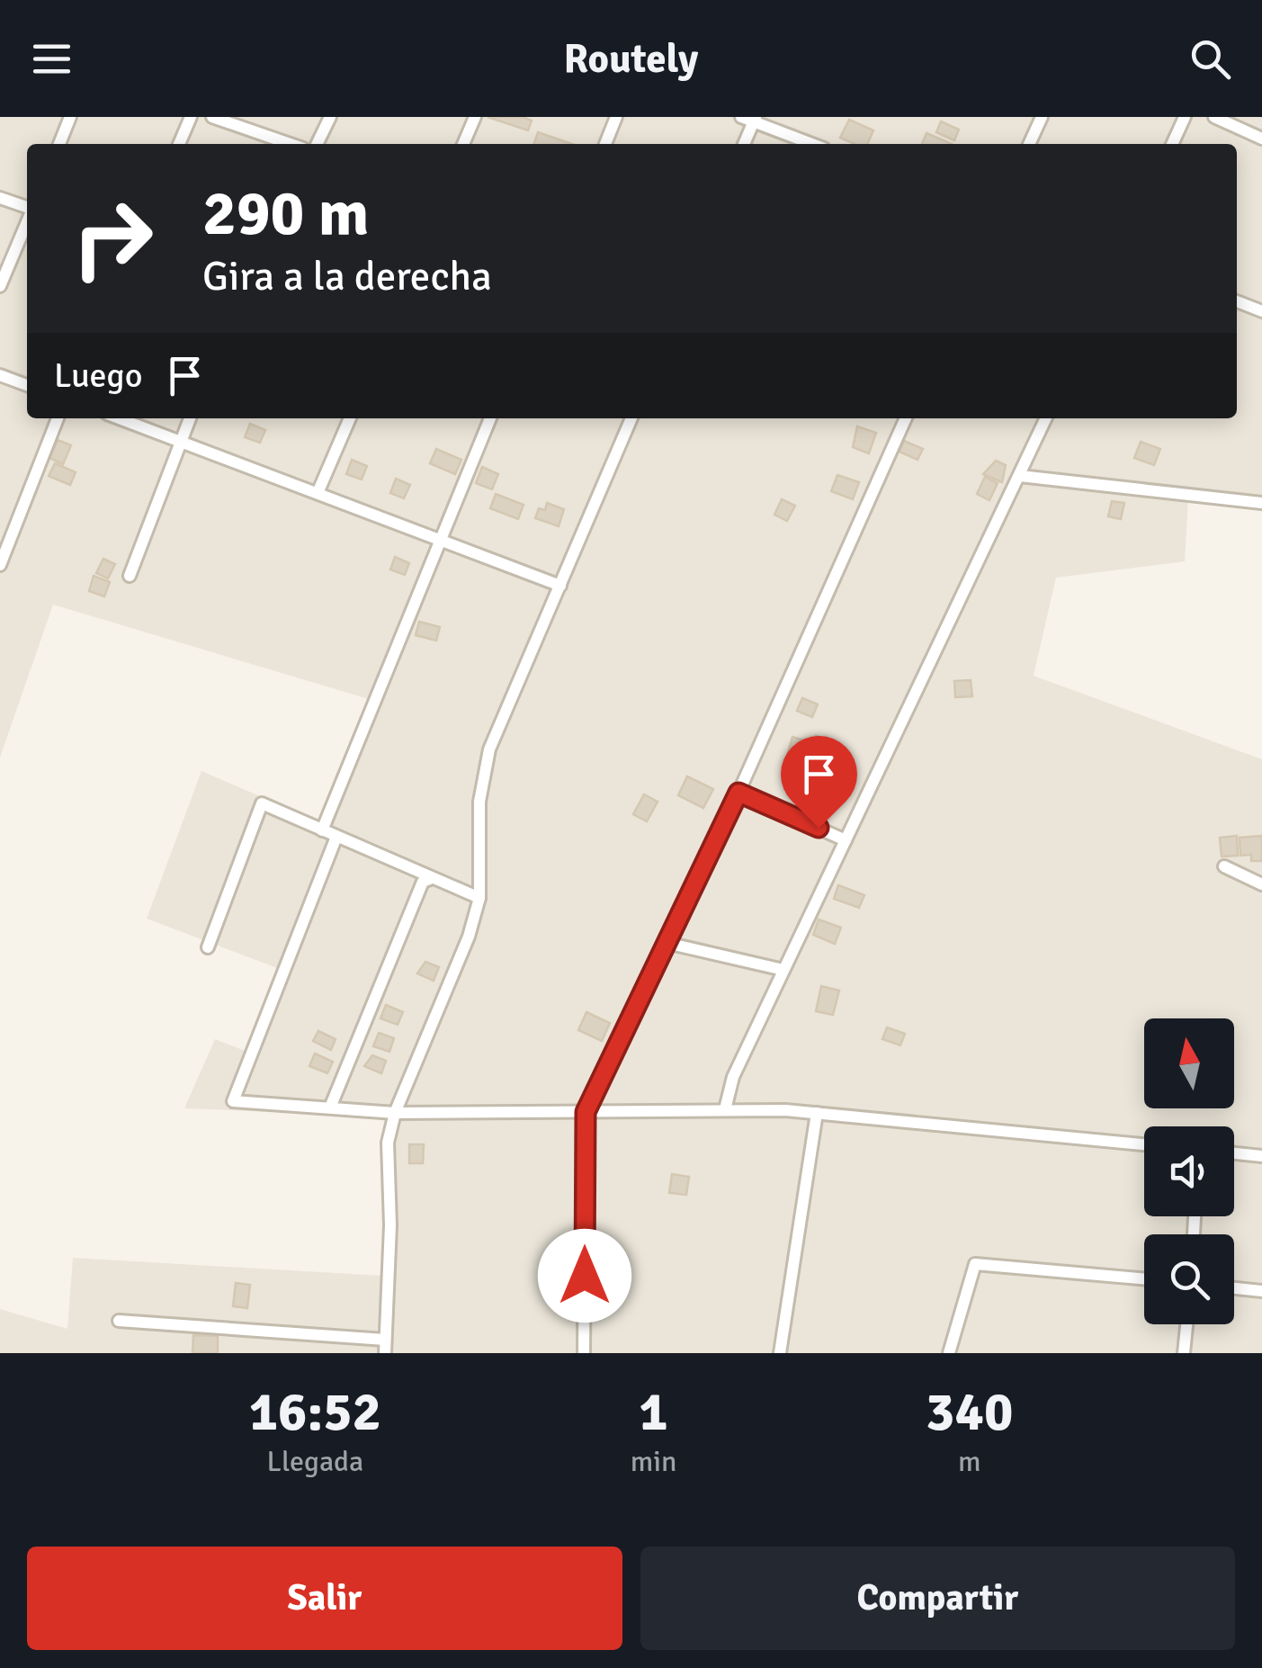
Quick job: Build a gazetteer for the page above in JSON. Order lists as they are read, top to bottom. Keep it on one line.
{"north":"top","page":{"header":"Routely","turn":["290 m","Gira a la derecha"],"then":"Luego","eta":["16:52","Llegada","1","min","340","m"],"buttons":["Salir","Compartir"]}}
